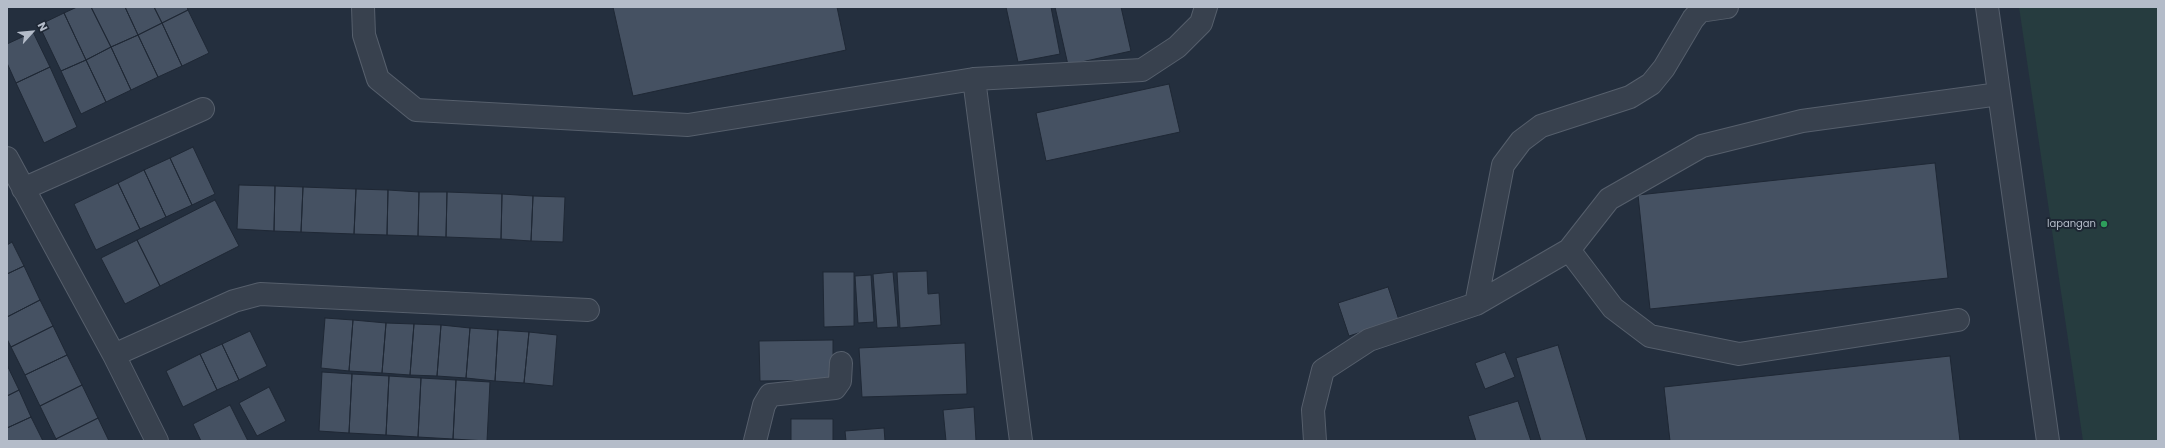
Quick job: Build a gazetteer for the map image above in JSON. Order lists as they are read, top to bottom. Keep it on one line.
{"places":["lapangan"],"north":"top right"}
